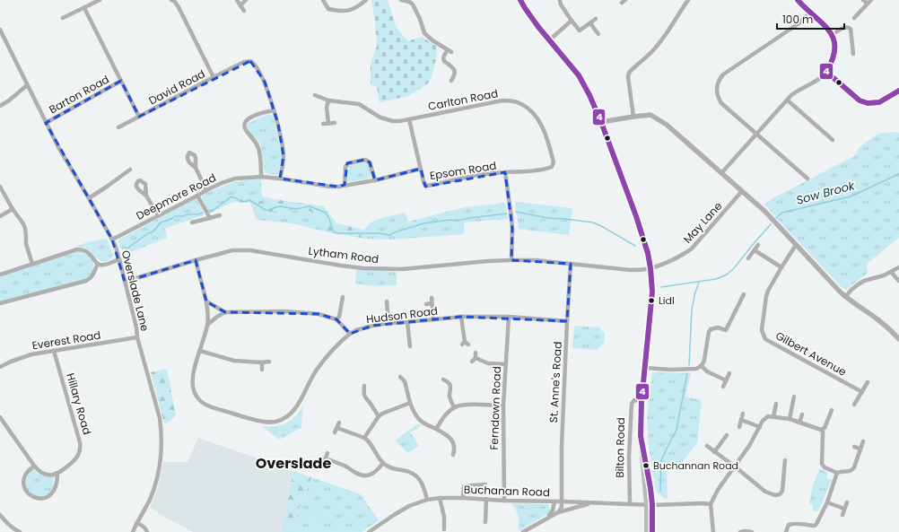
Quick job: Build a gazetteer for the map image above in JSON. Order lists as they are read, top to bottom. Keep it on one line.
{"streets":{"main road":["Bilton Road"],"street":["David Road","Barton Road","Carlton Road","Epsom Road","Deepmore Road","May Lane","Lytham Road","Overslade Lane","Hudson Road","Everest Road","Gilbert Avenue","St. Anne's Road","Hillary Road","Ferndown Road","Buchanan Road"]},"crossings":[["David Road","Barton Road"],["Barton Road","Overslade Lane"],["Carlton Road","Epsom Road"],["Epsom Road","Deepmore Road"],["Epsom Road","Lytham Road"],["Deepmore Road","Overslade Lane"],["May Lane","Lytham Road"],["May Lane","Bilton Road"],["Lytham Road","Overslade Lane"],["Lytham Road","St. Anne's Road"],["Lytham Road","Bilton Road"],["Overslade Lane","Everest Road"],["Hudson Road","St. Anne's Road"],["Hudson Road","Ferndown Road"],["Everest Road","Hillary Road"],["St. Anne's Road","Buchanan Road"],["Ferndown Road","Buchanan Road"],["Bilton Road","Buchanan Road"]],"districts":["Overslade"],"water":["Sow Brook"],"places":["Lidl","Buchannan Road"],"lines":["transit line 4"],"scale_bar":"100 m"}
